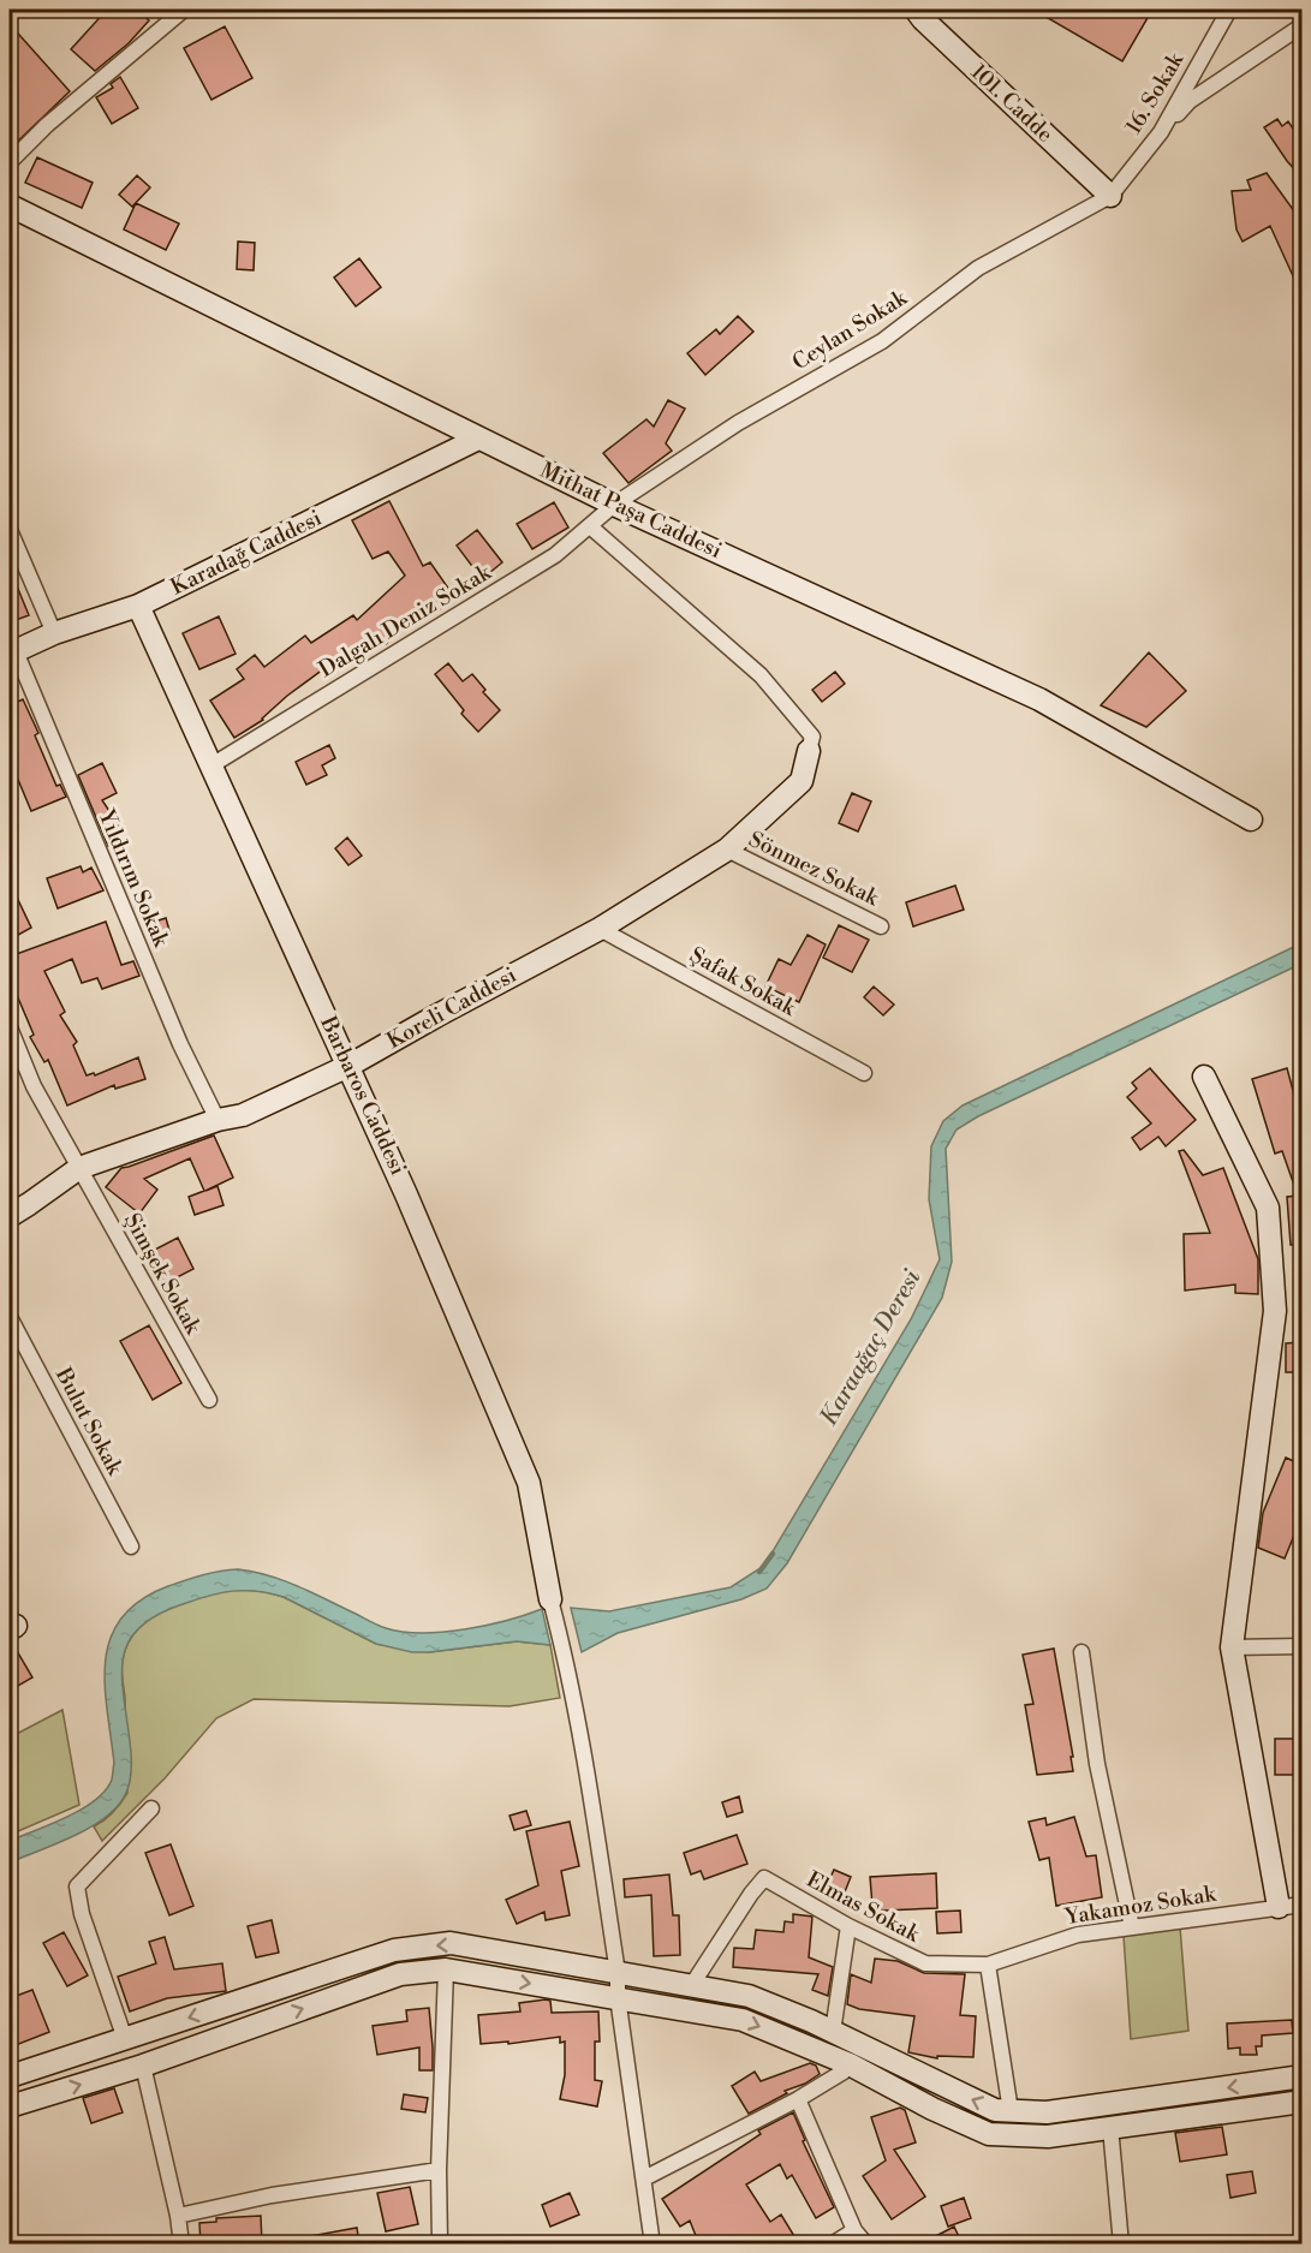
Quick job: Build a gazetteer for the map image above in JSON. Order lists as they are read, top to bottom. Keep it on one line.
{"streets":{"street":["16. Sokak","101. Cadde","Ceylan Sokak","Mithat Paşa Caddesi","Karadağ Caddesi","Dalgalı Deniz Sokak","Sönmez Sokak","Yıldırım Sokak","Şafak Sokak","Koreli Caddesi","Barbaros Caddesi","Şimşek Sokak","Bulut Sokak","Yakamoz Sokak","Elmas Sokak"]},"crossings":[["16. Sokak","101. Cadde"],["16. Sokak","Ceylan Sokak"],["101. Cadde","Ceylan Sokak"],["Ceylan Sokak","Mithat Paşa Caddesi"],["Ceylan Sokak","Dalgalı Deniz Sokak"],["Mithat Paşa Caddesi","Karadağ Caddesi"],["Mithat Paşa Caddesi","Dalgalı Deniz Sokak"],["Karadağ Caddesi","Yıldırım Sokak"],["Karadağ Caddesi","Barbaros Caddesi"],["Dalgalı Deniz Sokak","Barbaros Caddesi"],["Sönmez Sokak","Koreli Caddesi"],["Yıldırım Sokak","Koreli Caddesi"],["Şafak Sokak","Koreli Caddesi"],["Koreli Caddesi","Barbaros Caddesi"],["Koreli Caddesi","Şimşek Sokak"],["Yakamoz Sokak","Elmas Sokak"]],"water":["Karaağaç Deresi"]}
